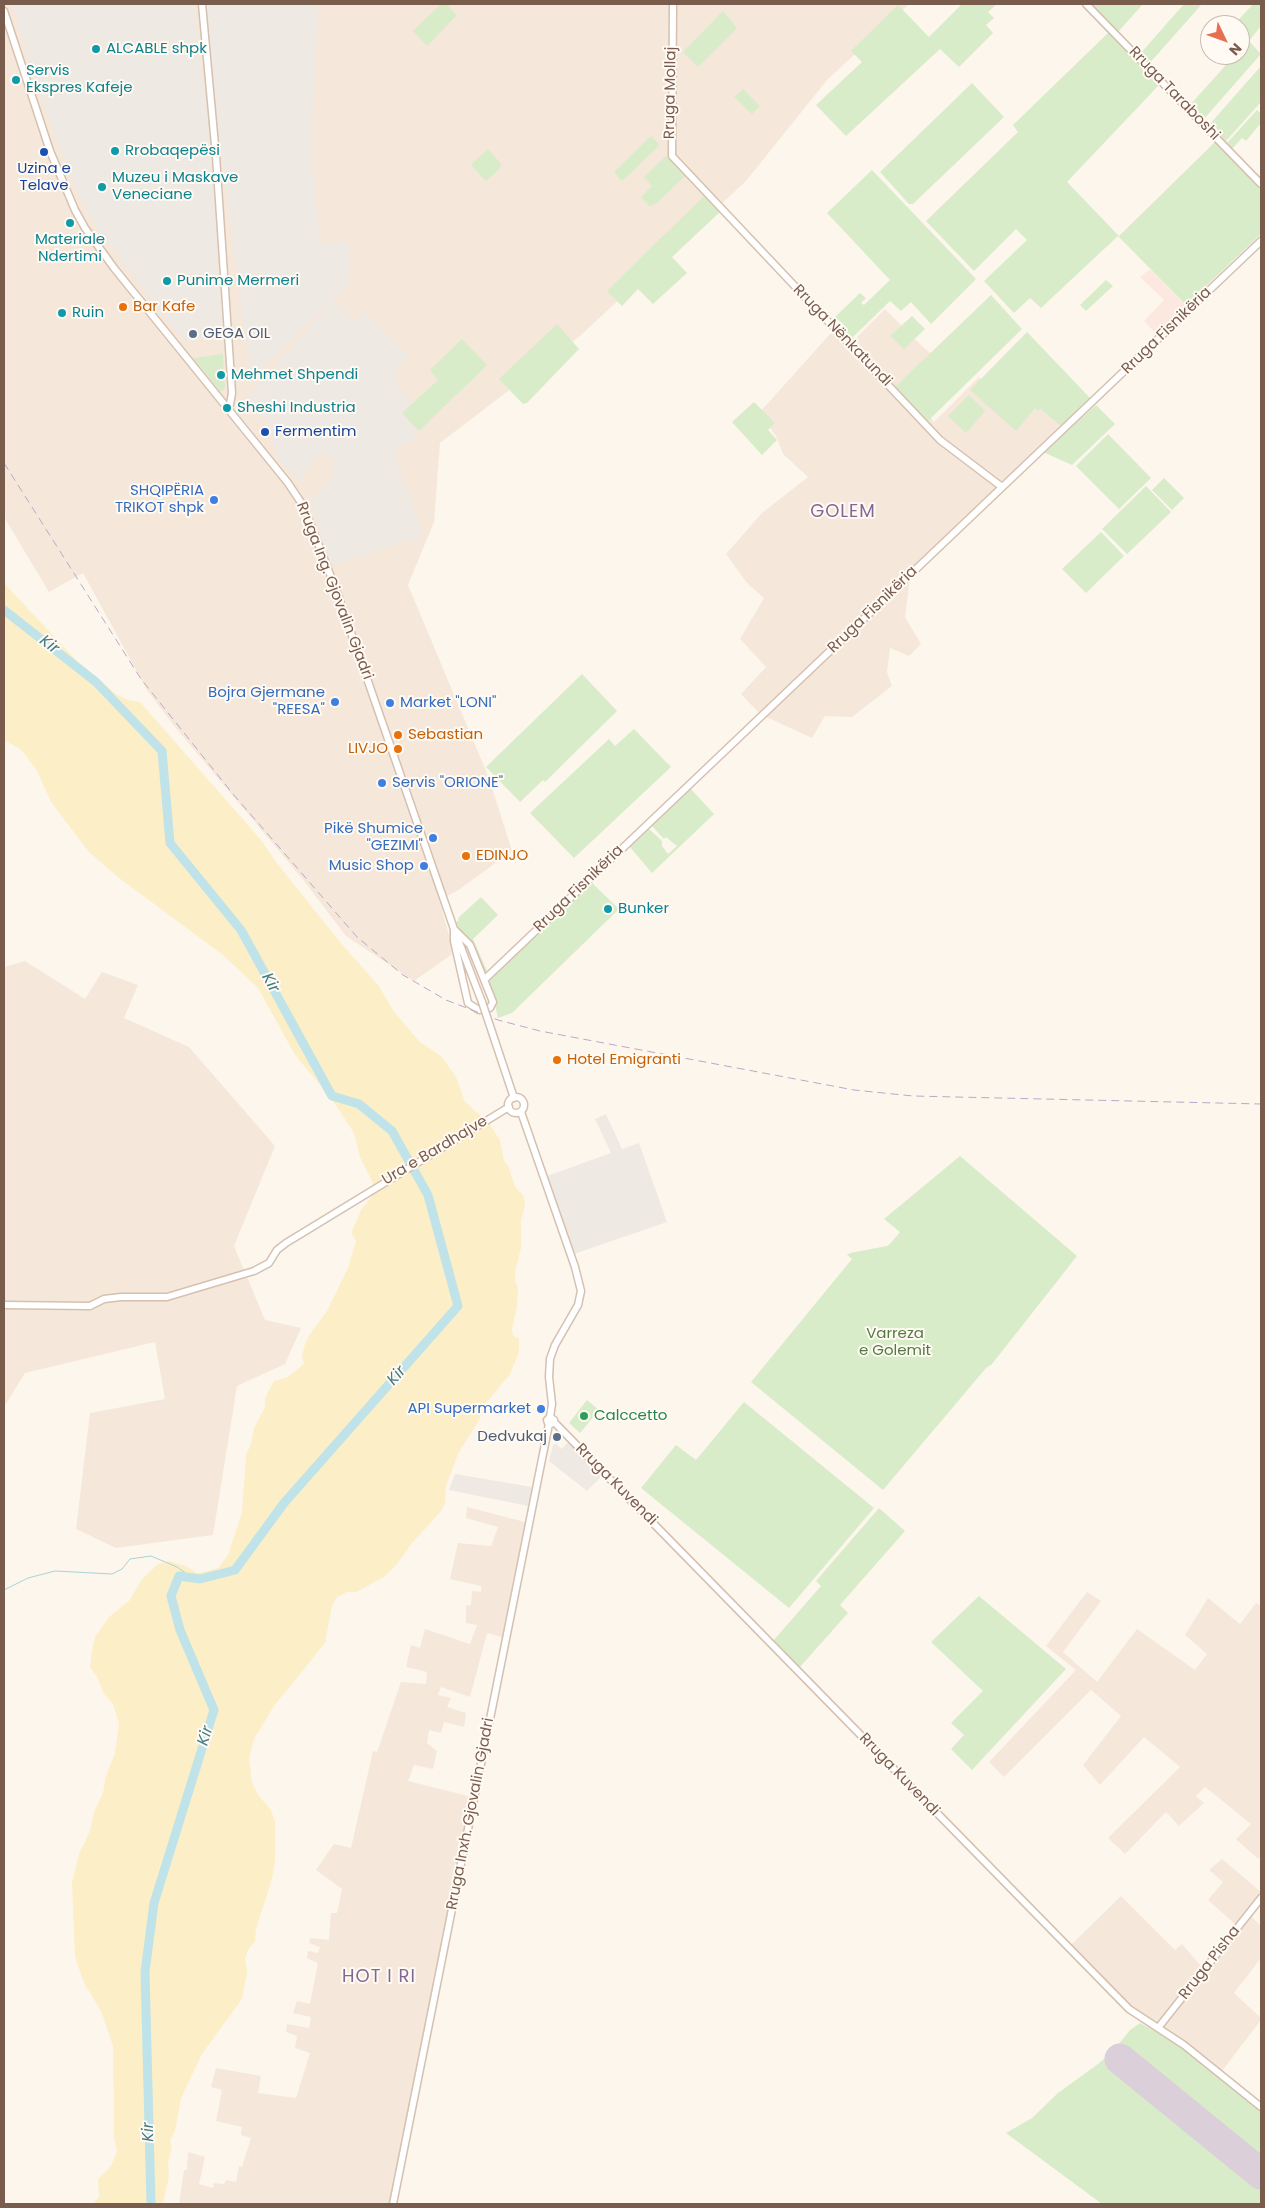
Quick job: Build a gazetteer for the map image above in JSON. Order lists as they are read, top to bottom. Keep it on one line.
{"streets":{"street":["Rruga Mollaj","Rruga Taraboshi","Rruga Fisnikëria","Rruga Nënkatundi","Rruga Ing. Gjovalin Gjadri","Ura e Bardhajve","Rruga Kuvendi","Rruga Inxh. Gjovalin Gjadri","Rruga Pisha"]},"crossings":[["Rruga Mollaj","Rruga Nënkatundi"],["Rruga Fisnikëria","Rruga Nënkatundi"],["Rruga Ing. Gjovalin Gjadri","Ura e Bardhajve"],["Rruga Ing. Gjovalin Gjadri","Rruga Inxh. Gjovalin Gjadri"],["Ura e Bardhajve","Rruga Inxh. Gjovalin Gjadri"],["Rruga Kuvendi","Rruga Inxh. Gjovalin Gjadri"],["Rruga Kuvendi","Rruga Pisha"]],"districts":["GOLEM","HOT I RI"],"water":["Kir"],"parks":["Varreza e Golemit"],"places":["ALCABLE shpk","Servis Ekspres Kafeje","Rrobaqepësi","Uzina e Telave","Muzeu i Maskave Veneciane","Materiale Ndertimi","Punime Mermeri","Bar Kafe","Ruin","GEGA OIL","Mehmet Shpendi","Sheshi Industria","Fermentim","SHQIPËRIA TRIKOT shpk","Bojra Gjermane \"REESA\"","Market \"LONI\"","Sebastian","LIVJO","Servis \"ORIONE\"","Pikë Shumice \"GEZIMI\"","EDINJO","Music Shop","Bunker","Hotel Emigranti","API Supermarket","Calccetto","Dedvukaj"],"north":"bottom right"}
